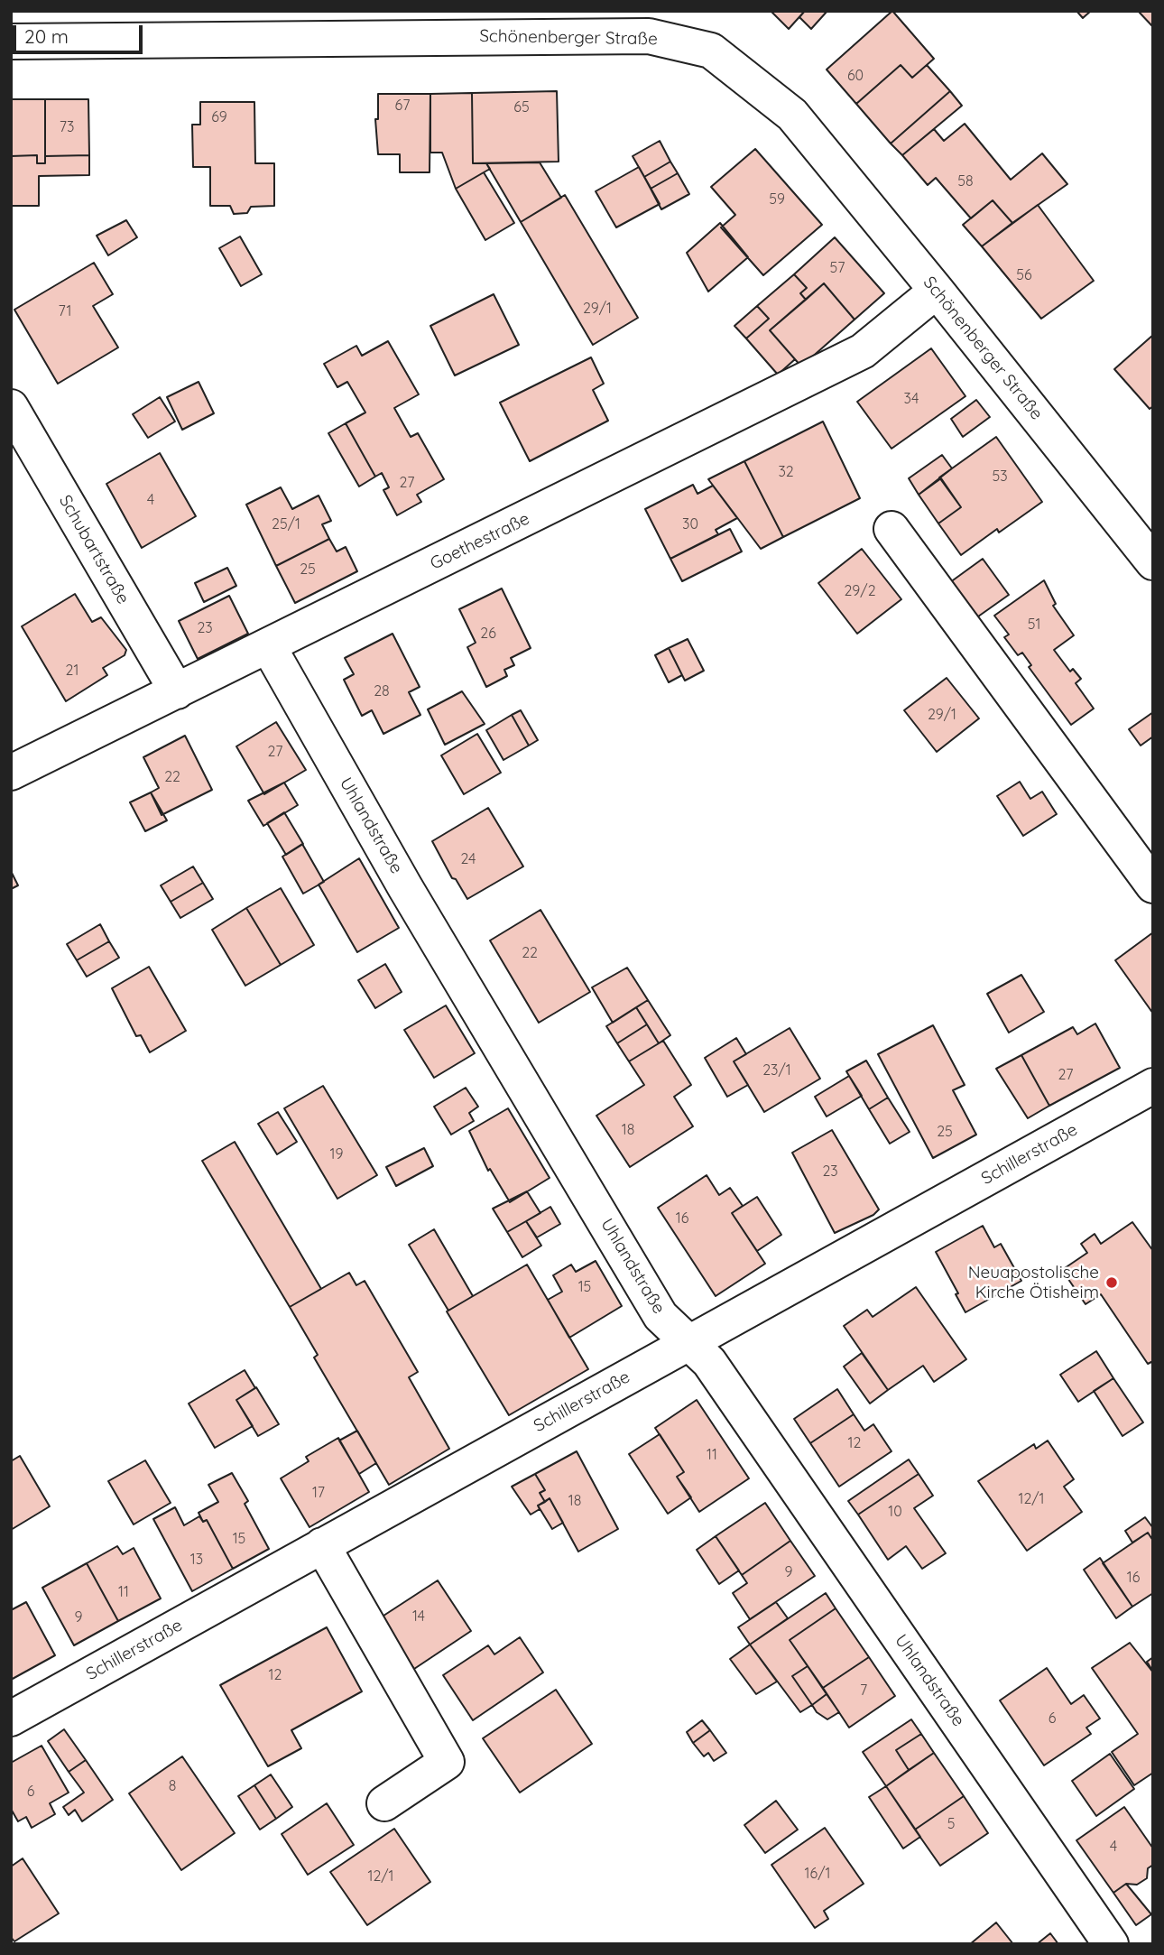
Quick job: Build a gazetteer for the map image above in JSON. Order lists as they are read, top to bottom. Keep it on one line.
{"streets":{"street":["Schönenberger Straße","Goethestraße","Schubartstraße","Uhlandstraße","Schillerstraße"]},"crossings":[["Schönenberger Straße","Goethestraße"],["Goethestraße","Schubartstraße"],["Goethestraße","Uhlandstraße"],["Uhlandstraße","Schillerstraße"]],"places":["Neuapostolische Kirche Ötisheim"],"house_numbers":["60","67","65","69","73","58","59","57","56","29/1","71","34","32","53","27","4","25/1","30","25","29/2","51","23","26","21","28","29/1","27","22","24","22","23/1","27","18","25","19","23","16","15","12","11","17","12/1","18","10","15","13","9","16","11","14","9","12","7","6","8","6","5","4","16/1","12/1"],"scale_bar":"20 m"}
